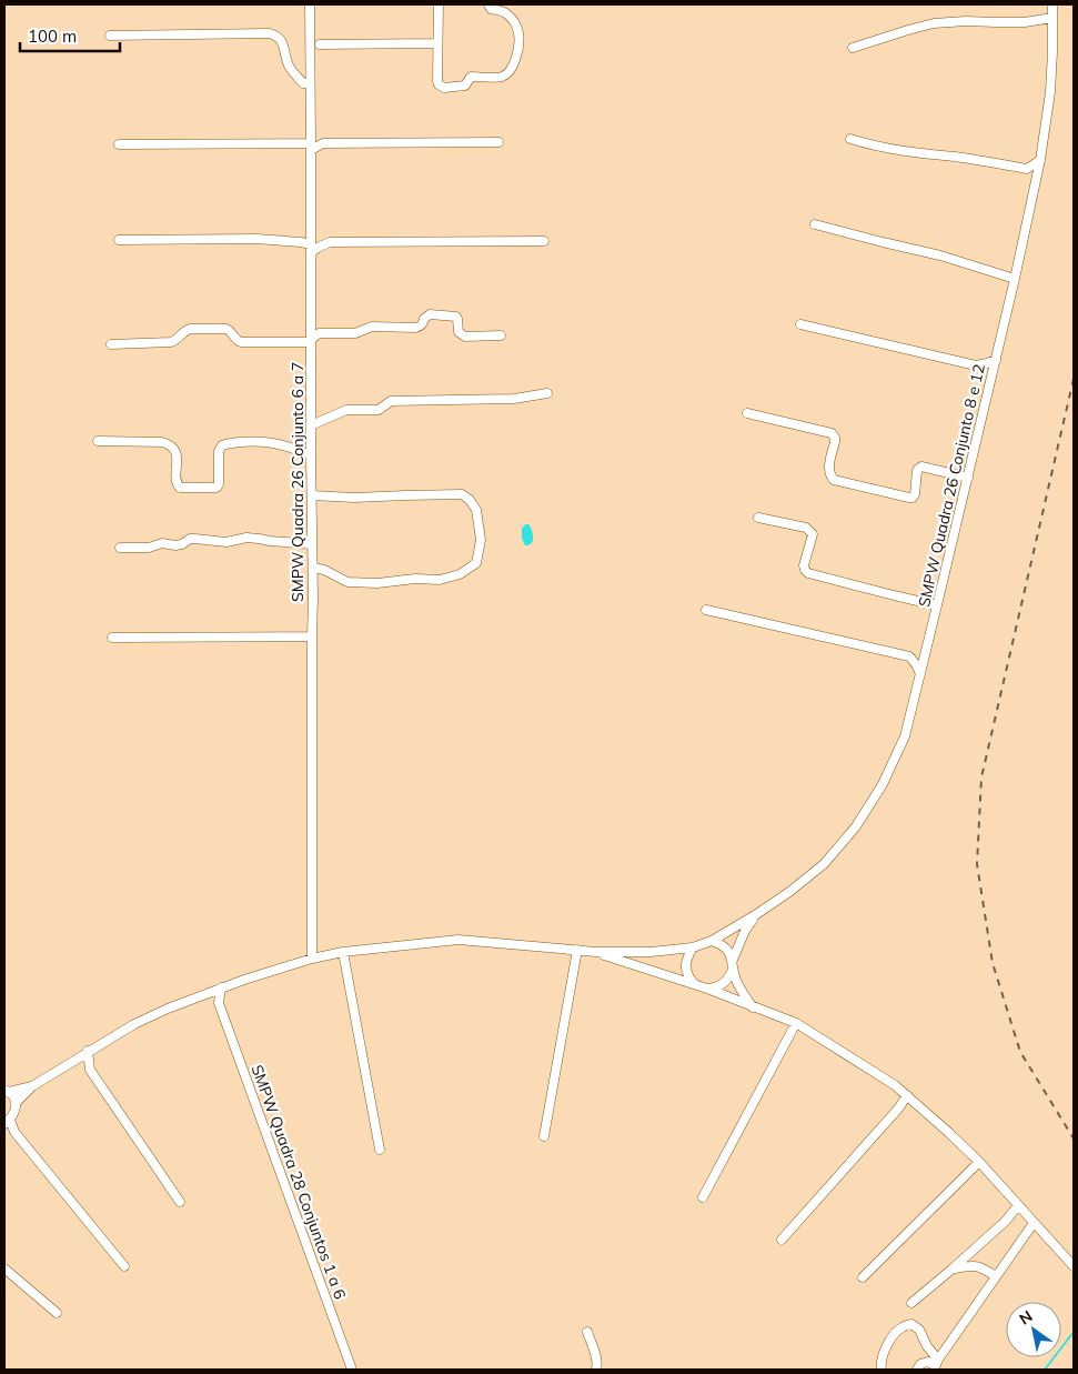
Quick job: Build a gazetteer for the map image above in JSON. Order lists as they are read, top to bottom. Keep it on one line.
{"streets":{"street":["SMPW Quadra 26 Conjunto 6 a 7","SMPW Quadra 26 Conjunto 8 e 12","SMPW Quadra 28 Conjuntos 1 a 6"]},"scale_bar":"100 m","north":"top left"}
